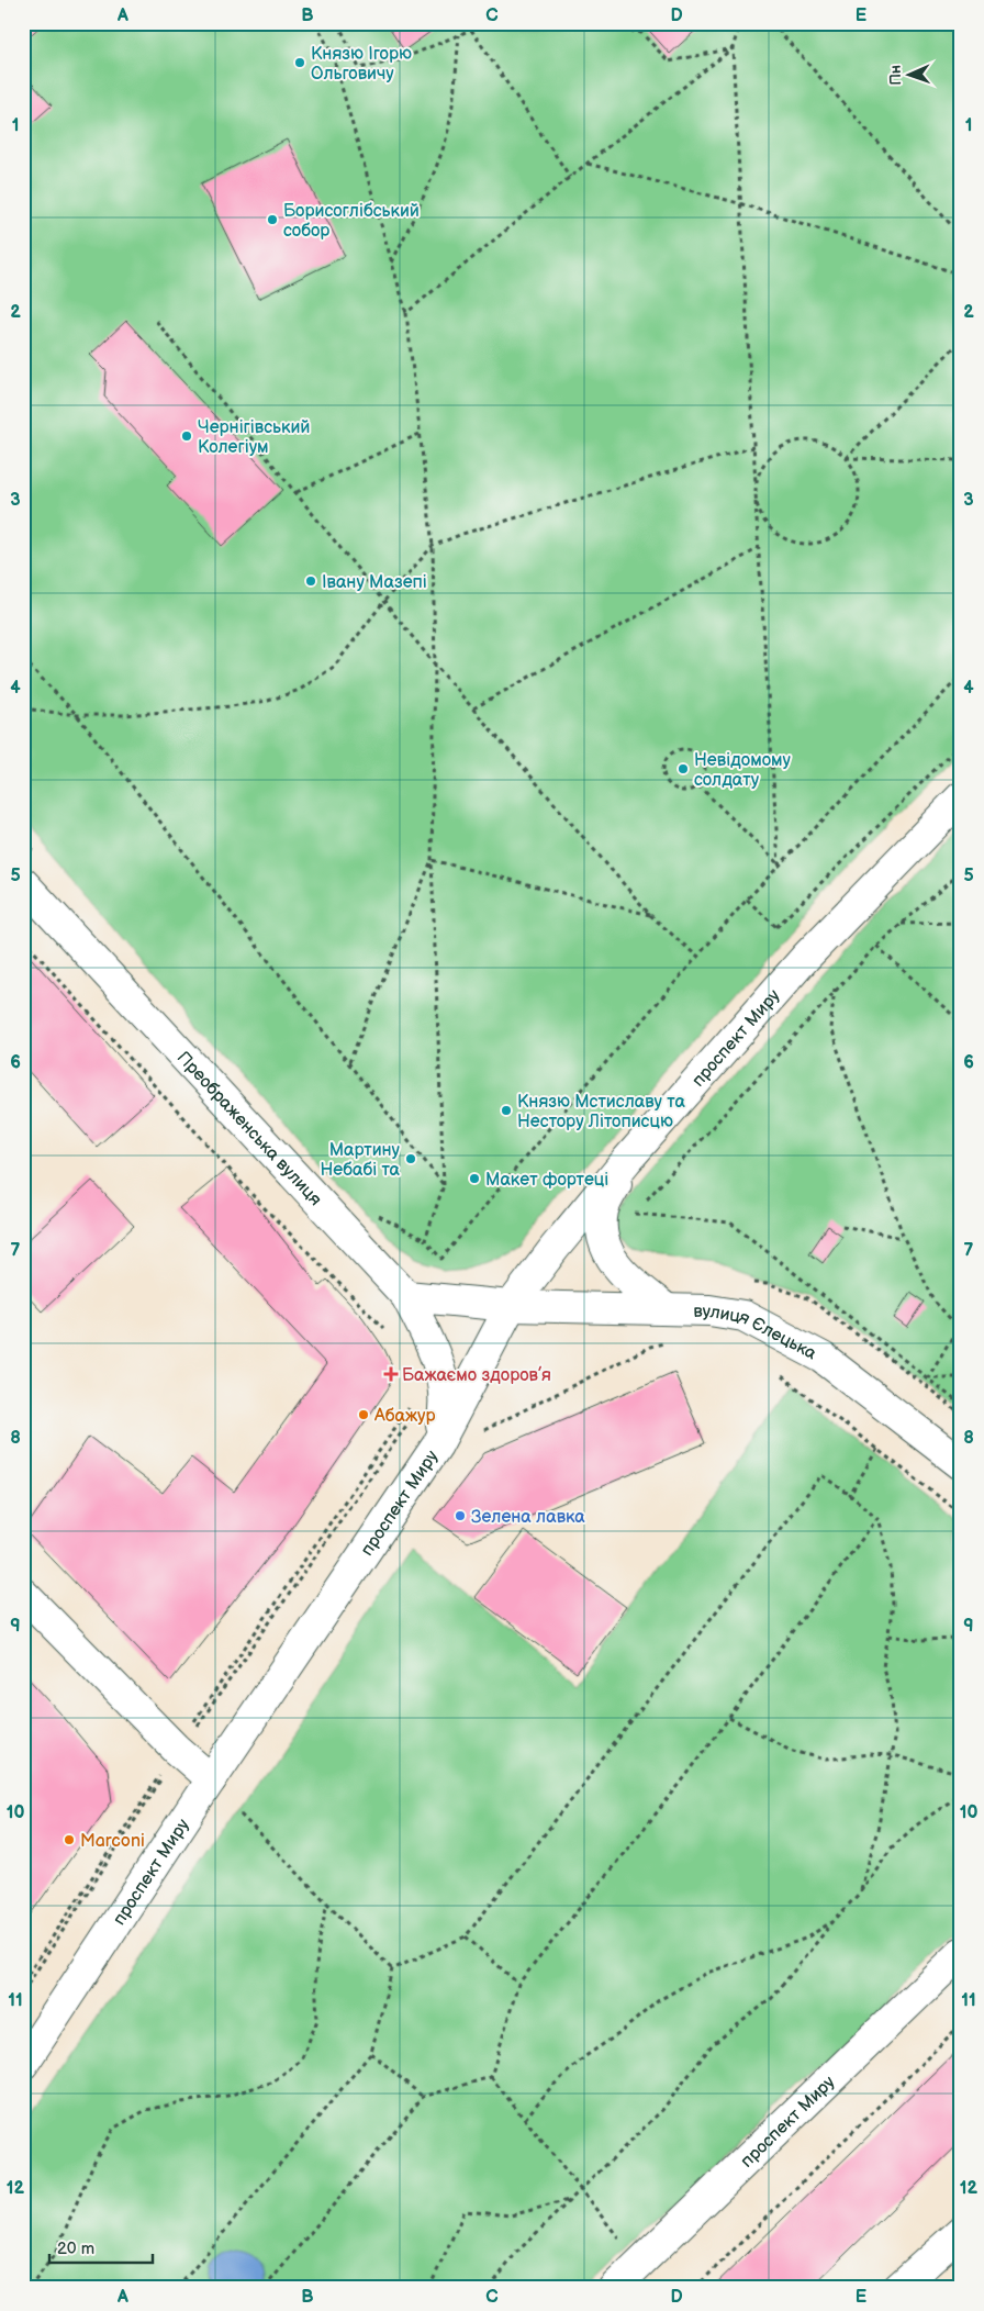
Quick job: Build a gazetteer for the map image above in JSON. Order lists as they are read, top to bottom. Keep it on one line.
{"streets":{"main road":["проспект Миру","Преображенська вулиця","вулиця Єлецька"]},"crossings":[["проспект Миру","Преображенська вулиця"],["проспект Миру","вулиця Єлецька"]],"places":{"other":["Князю Ігорю Ольговичу","Борисоглібський собор","Чернігівський Колегіум","Івану Мазепі","Невідомому солдату","Князю Мстиславу та Нестору Літописцю","Мартину Небабі та","Макет фортеці","Абажур","Зелена лавка","Marconi"],"health":["Бажаємо здоров’я"]},"scale_bar":"20 m","north":"left","grid":{"columns":["A","B","C","D","E"],"rows":["1","2","3","4","5","6","7","8","9","10","11","12"]}}
